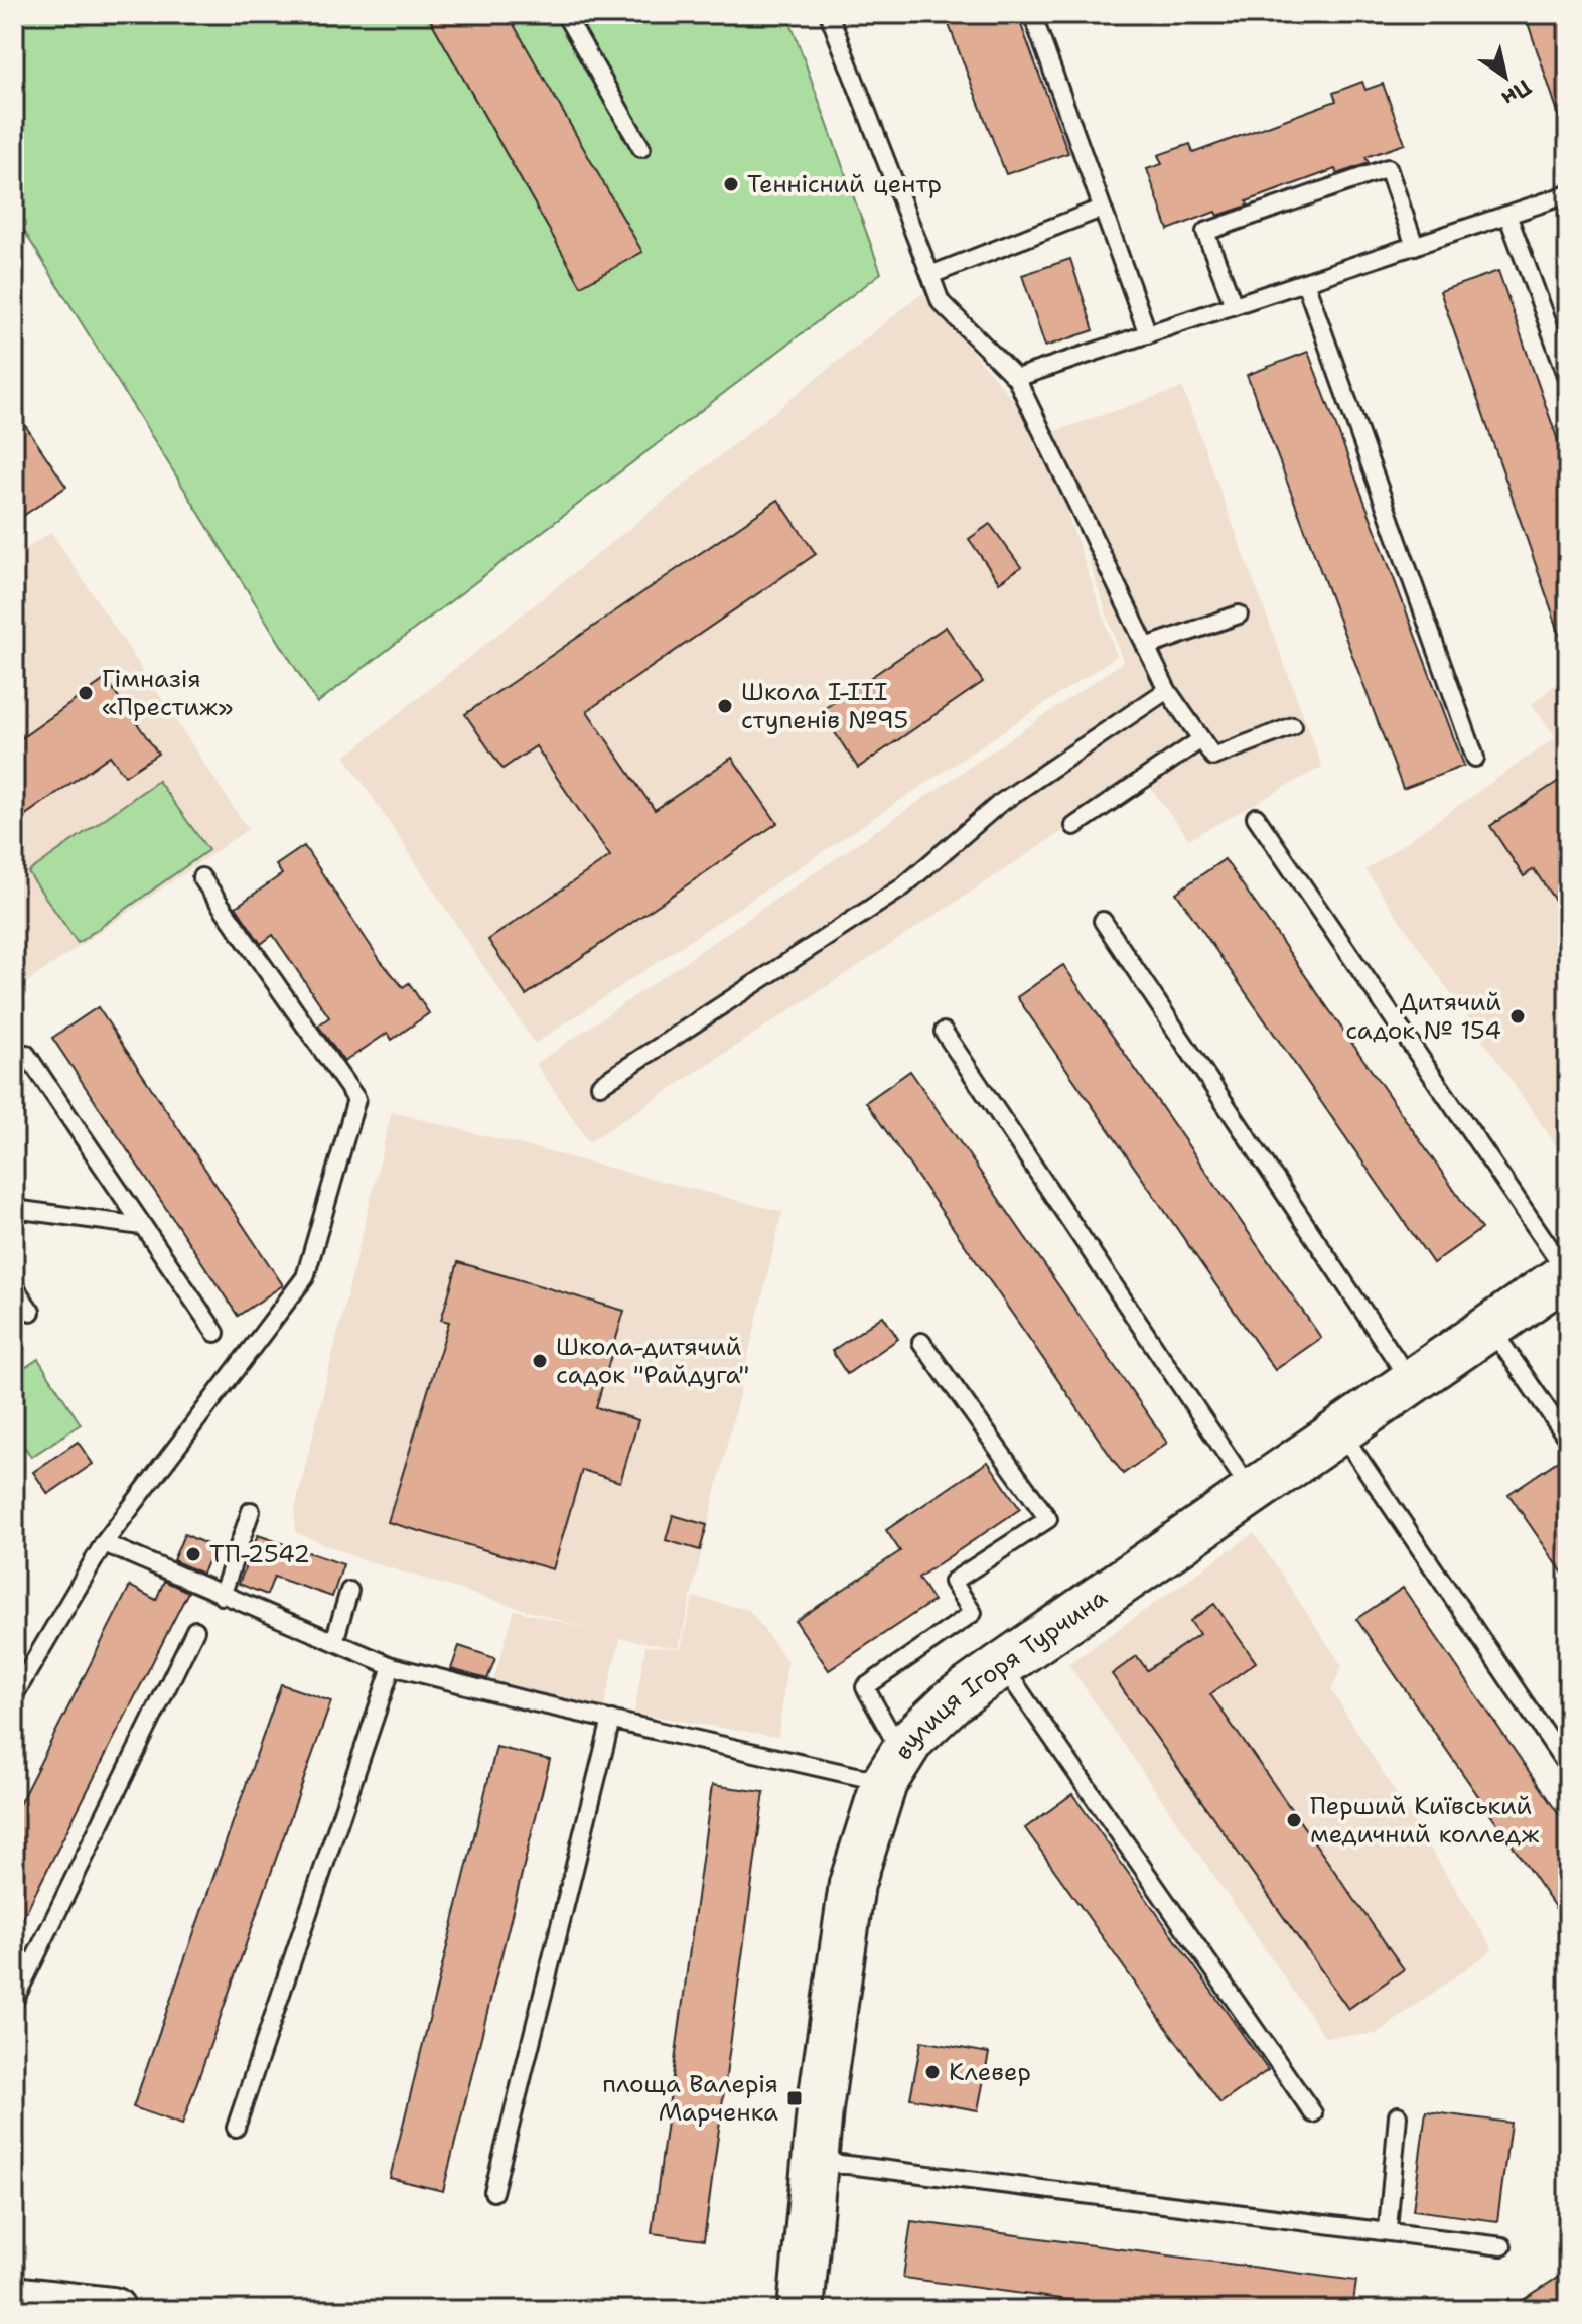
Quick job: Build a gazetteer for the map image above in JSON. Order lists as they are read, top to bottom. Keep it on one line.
{"streets":{"street":["вулиця Ігоря Турчина"]},"places":{"other":["Теннісний центр","Гімназія «Престиж»","Школа І-ІІІ ступенів №95","Дитячий садок № 154","Школа-дитячий садок \"Райдуга\"","ТП-2542","Перший Київський медичний колледж","Клевер"],"transit":["площа Валерія Марченка"]},"north":"bottom right"}
